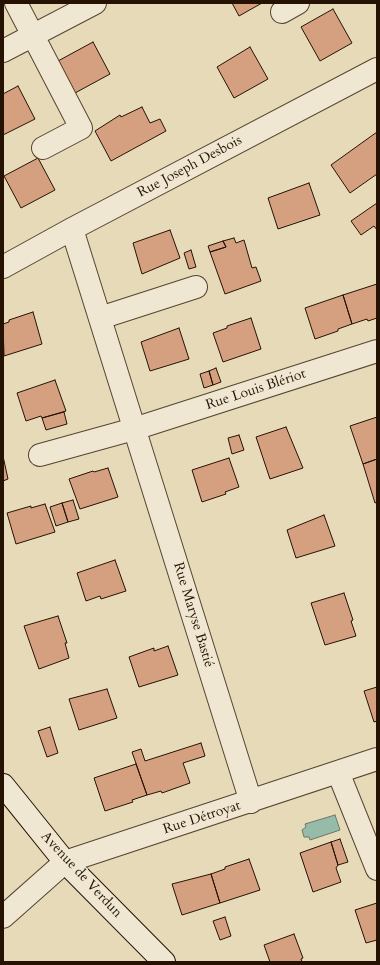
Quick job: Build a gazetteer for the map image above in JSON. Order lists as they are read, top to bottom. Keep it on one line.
{"streets":{"street":["Rue Joseph Desbois","Rue Louis Blériot","Rue Maryse Bastié","Rue Détroyat","Avenue de Verdun"]},"crossings":[["Rue Joseph Desbois","Rue Maryse Bastié"],["Rue Louis Blériot","Rue Maryse Bastié"],["Rue Maryse Bastié","Rue Détroyat"],["Rue Détroyat","Avenue de Verdun"]]}
